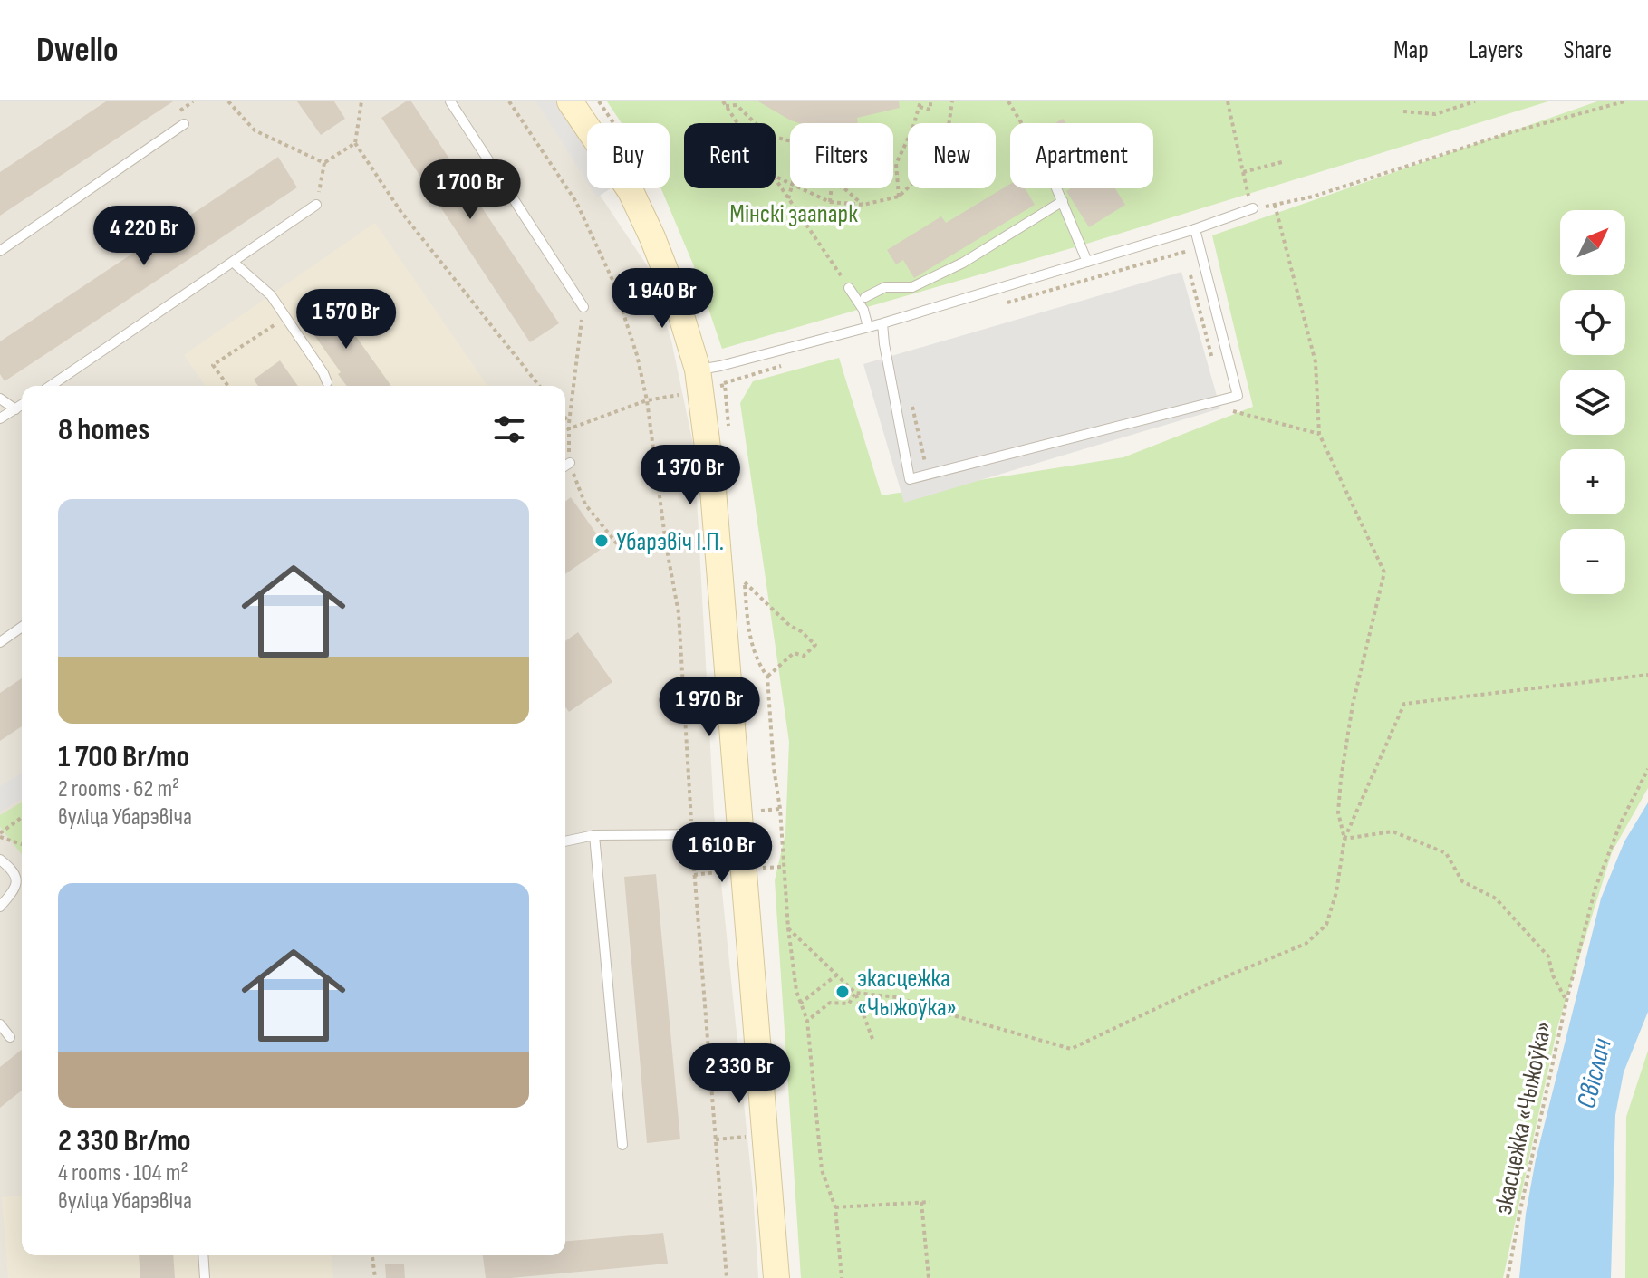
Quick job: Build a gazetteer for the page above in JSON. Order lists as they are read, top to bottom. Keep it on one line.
{"streets":{"path":["экасцежка «Чыжоўка»"]},"water":["Свіслач"],"parks":["Мінскі заапарк"],"places":["Убарэвіч І.П.","экасцежка «Чыжоўка»"],"north":"top right","page":{"header":"Dwello","nav":["Map","Layers","Share"],"chip":["Buy","Rent","Filters","New","Apartment"],"price":["1 700 Br","4 220 Br","1 940 Br","1 570 Br","1 370 Br","1 970 Br","1 610 Br","2 330 Br"],"map_buttons":["+","−"],"heading":"8 homes","list":[{"name":"1 700 Br/mo","note":"2 rooms · 62 m² · вуліца Убарэвіча"},{"name":"2 330 Br/mo","note":"4 rooms · 104 m² · вуліца Убарэвіча"}]}}
